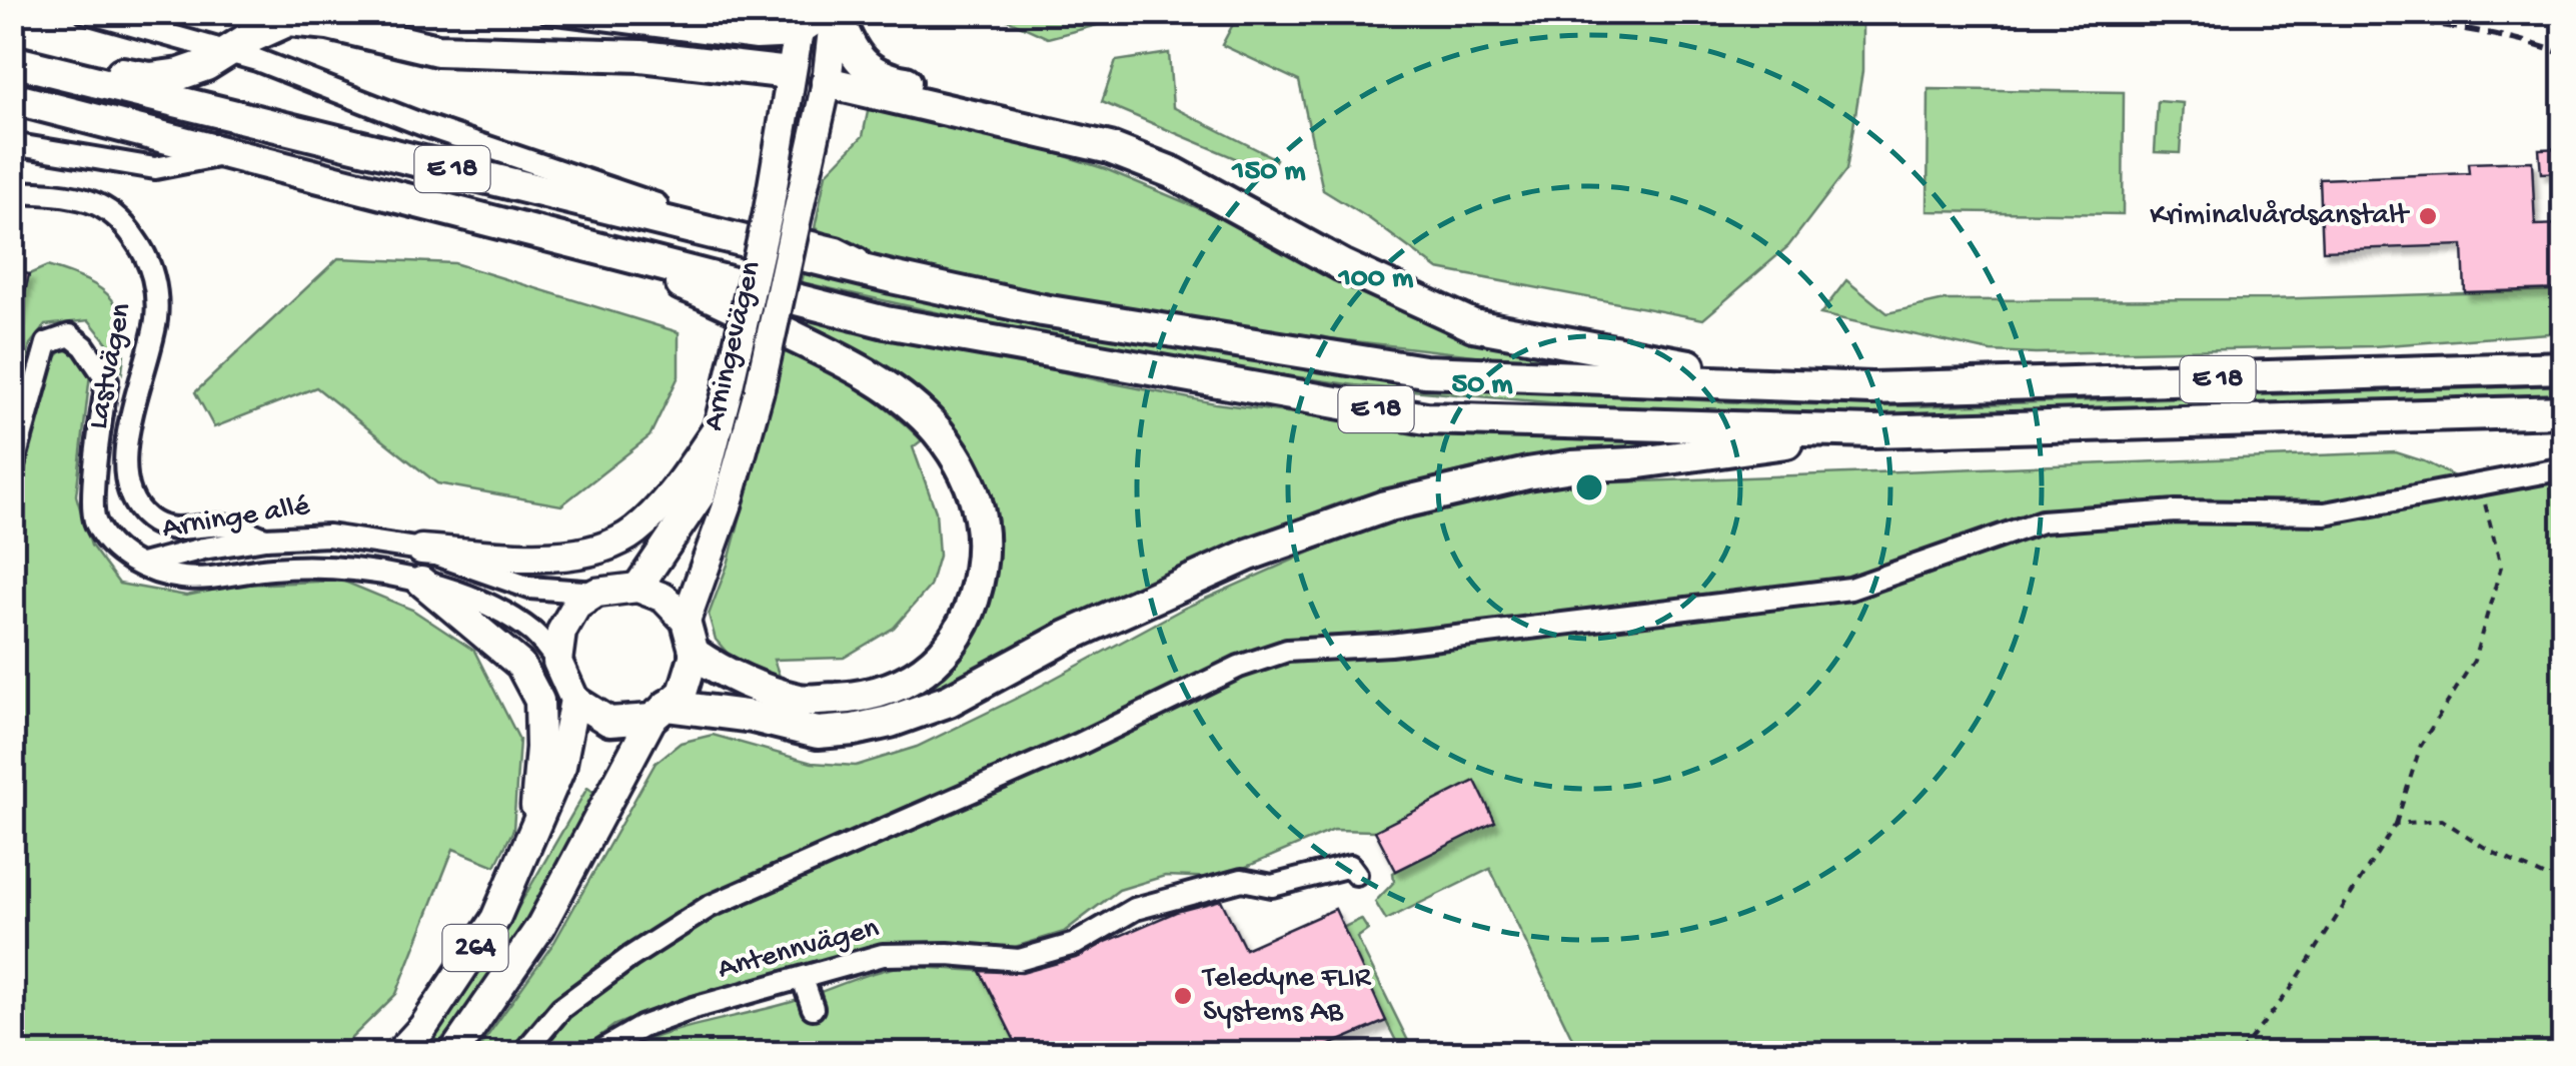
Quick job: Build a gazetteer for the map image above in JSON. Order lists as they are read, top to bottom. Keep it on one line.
{"streets":{"highway":["E 18"],"main road":["Arningevägen","264"],"street":["Lastvägen","Arninge allé","Antennvägen"]},"crossings":[["Arningevägen","Arninge allé"],["Arningevägen","264"],["Lastvägen","Arninge allé"],["Arninge allé","264"]],"places":["Kriminalvårdsanstalt","Teledyne FLIR Systems AB"],"rings":["150 m","100 m","50 m"]}
